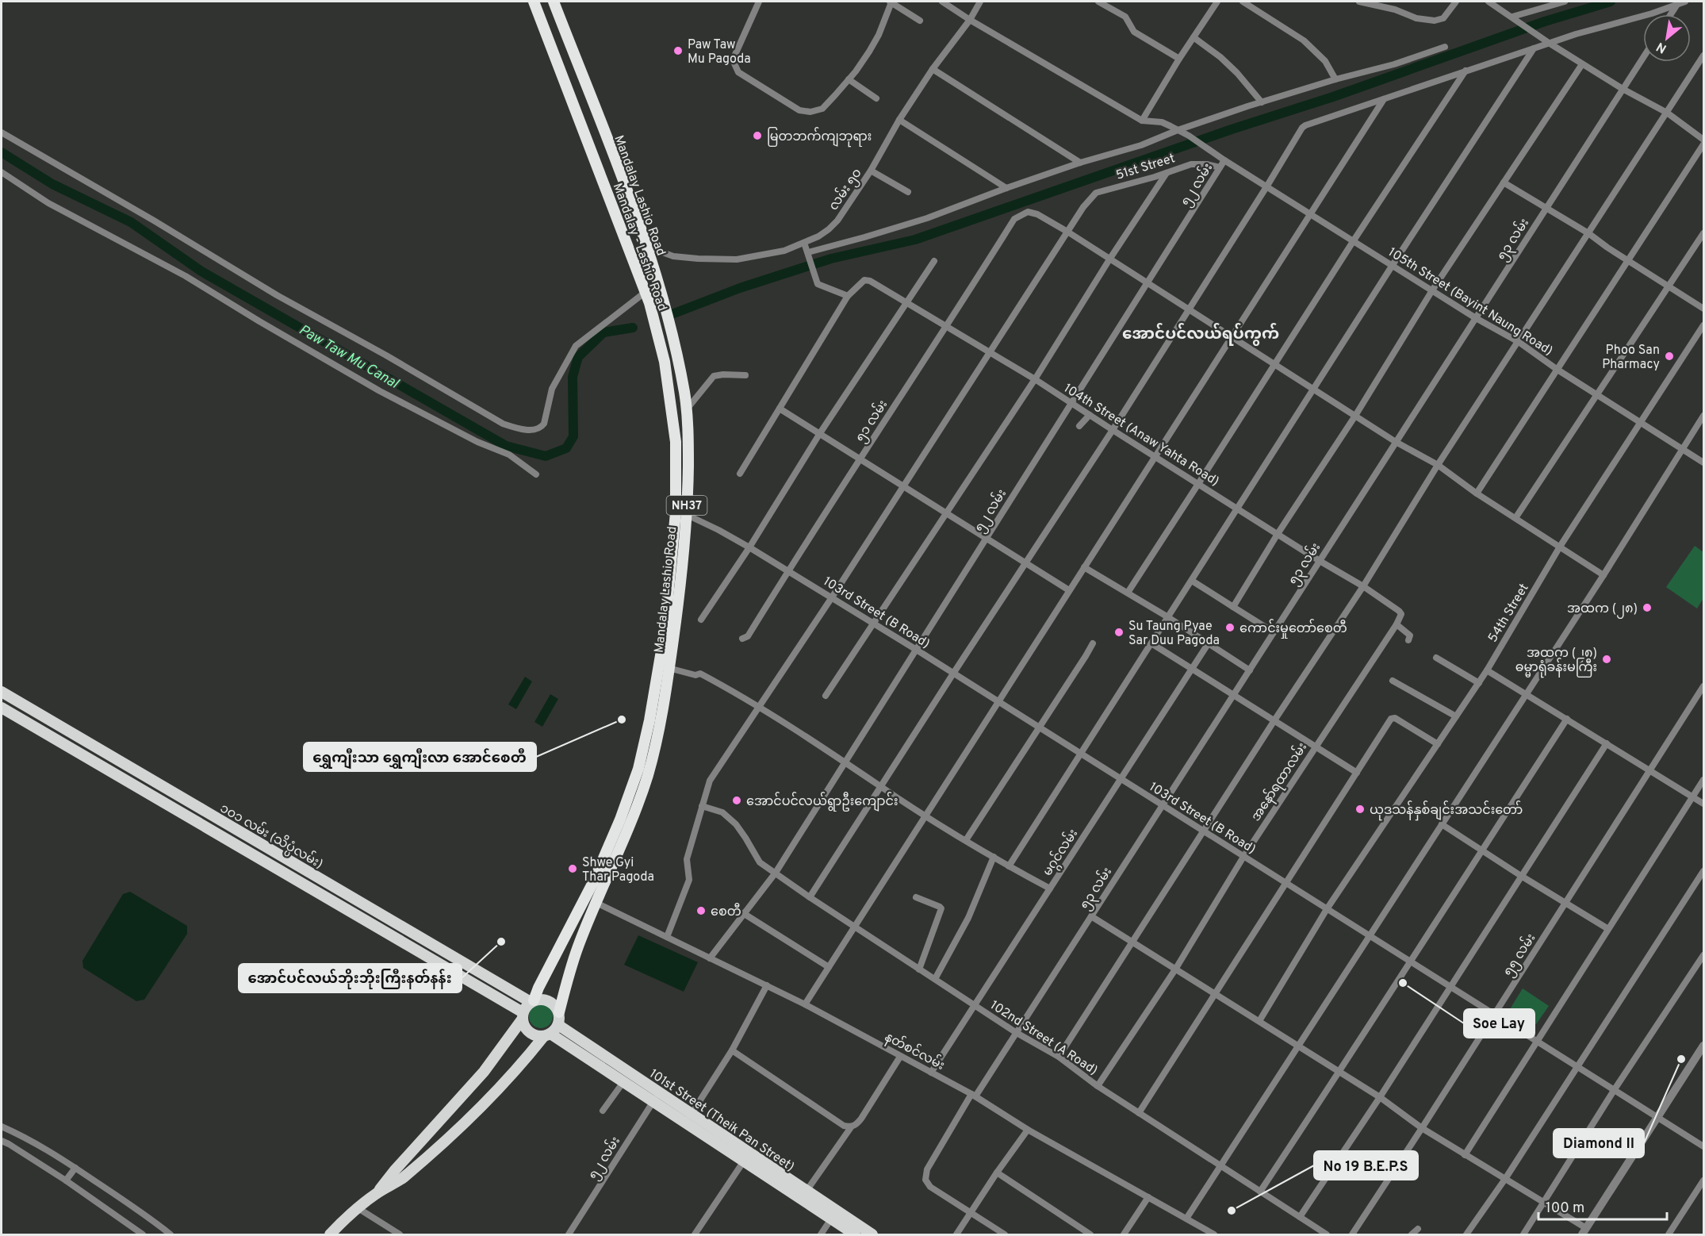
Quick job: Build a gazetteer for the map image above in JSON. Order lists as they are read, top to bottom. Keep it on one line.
{"streets":{"highway":["Mandalay Lashio Road","Mandalay - Lashio Road","NH37"],"main road":["၁၀၁ လမ်း (သိပ္ပံလမ်း)","101st Street (Theik Pan Street)"],"street":["51st Street","၅၂ လမ်း","လမ်း ၅၀","၅၃ လမ်း","105th Street (Bayint Naung Road)","၅၁ လမ်း","104th Street (Anaw Yahta Road)","103rd Street (B Road)","54th Street","အနော်ရထာလမ်း","မဂ္ဂင်လမ်း","၅၅ လမ်း","102nd Street (A Road)","နတ်စင်လမ်း"]},"crossings":[["51st Street","၅၂ လမ်း"],["51st Street","၅၁ လမ်း"],["51st Street","104th Street (Anaw Yahta Road)"],["51st Street","103rd Street (B Road)"],["51st Street","102nd Street (A Road)"],["51st Street","နတ်စင်လမ်း"],["၅၂ လမ်း","105th Street (Bayint Naung Road)"],["၅၂ လမ်း","104th Street (Anaw Yahta Road)"],["၅၂ လမ်း","103rd Street (B Road)"],["၅၂ လမ်း","102nd Street (A Road)"],["၅၂ လမ်း","နတ်စင်လမ်း"],["၅၂ လမ်း","101st Street (Theik Pan Street)"],["လမ်း ၅၀","Mandalay Lashio Road"],["Mandalay Lashio Road","Mandalay - Lashio Road"],["Mandalay Lashio Road","103rd Street (B Road)"],["Mandalay Lashio Road","၁၀၁ လမ်း (သိပ္ပံလမ်း)"],["Mandalay Lashio Road","နတ်စင်လမ်း"],["Mandalay Lashio Road","101st Street (Theik Pan Street)"],["၅၃ လမ်း","105th Street (Bayint Naung Road)"],["၅၃ လမ်း","104th Street (Anaw Yahta Road)"],["၅၃ လမ်း","103rd Street (B Road)"],["၅၃ လမ်း","102nd Street (A Road)"],["၅၃ လမ်း","နတ်စင်လမ်း"],["Mandalay - Lashio Road","103rd Street (B Road)"],["Mandalay - Lashio Road","၁၀၁ လမ်း (သိပ္ပံလမ်း)"],["Mandalay - Lashio Road","101st Street (Theik Pan Street)"],["105th Street (Bayint Naung Road)","54th Street"],["၅၁ လမ်း","104th Street (Anaw Yahta Road)"],["၅၁ လမ်း","103rd Street (B Road)"],["104th Street (Anaw Yahta Road)","အနော်ရထာလမ်း"],["103rd Street (B Road)","54th Street"],["103rd Street (B Road)","အနော်ရထာလမ်း"],["103rd Street (B Road)","မဂ္ဂင်လမ်း"],["103rd Street (B Road)","၅၅ လမ်း"],["အနော်ရထာလမ်း","102nd Street (A Road)"],["၁၀၁ လမ်း (သိပ္ပံလမ်း)","101st Street (Theik Pan Street)"],["မဂ္ဂင်လမ်း","102nd Street (A Road)"],["မဂ္ဂင်လမ်း","နတ်စင်လမ်း"]],"districts":["အောင်ပင်လယ်ရပ်ကွက်"],"water":["Paw Taw Mu Canal"],"places":["Paw Taw Mu Pagoda","မြတဘက်ကျဘုရား","Phoo San Pharmacy","အထက (၂၈)","ကောင်းမှုတော်စေတီ","Su Taung Pyae Sar Duu Pagoda","အထက (၂၈) ဓမ္မာရုံခန်းမကြီး","ရွှေကျီးသာ ရွှေကျီးလာ အောင်စေတီ","အောင်ပင်လယ်ရွာဦးကျောင်း","ယုဒသန်နှစ်ချင်းအသင်းတော်","Shwe Gyi Thar Pagoda","စေတီ","အောင်ပင်လယ်ဘိုးဘိုးကြီးနတ်နန်း","Soe Lay","Diamond II","No 19 B.E.P.S"],"scale_bar":"100 m","north":"bottom left"}
